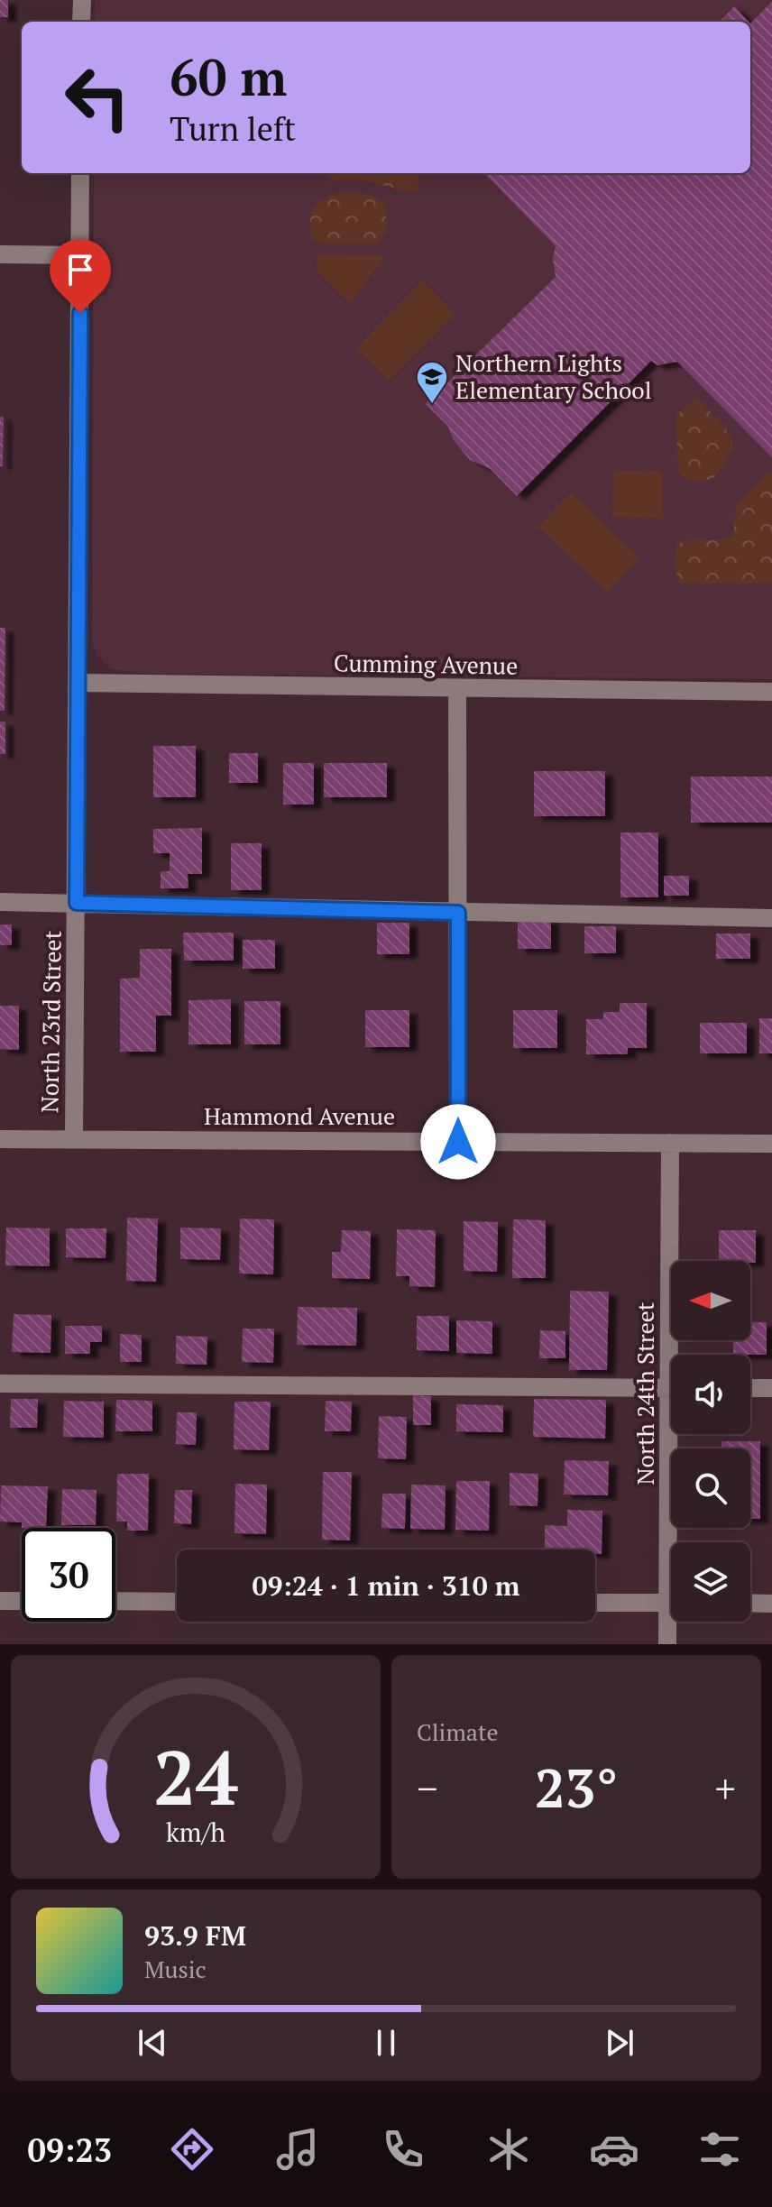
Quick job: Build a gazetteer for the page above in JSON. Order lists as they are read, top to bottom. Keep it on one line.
{"streets":{"street":["Cumming Avenue","North 23rd Street","Hammond Avenue","North 24th Street"]},"crossings":[["Cumming Avenue","North 23rd Street"],["North 23rd Street","Hammond Avenue"],["Hammond Avenue","North 24th Street"]],"places":{"school or university":["Northern Lights Elementary School"]},"north":"left","page":{"turn":["60 m","Turn left"],"limit":"30","trip":"09:24 · 1 min · 310 m","tile":"Climate","heat":["−","23°","+"],"song":["93.9 FM","Music"],"tabs":"09:23","gauge":["24","km/h"]}}
